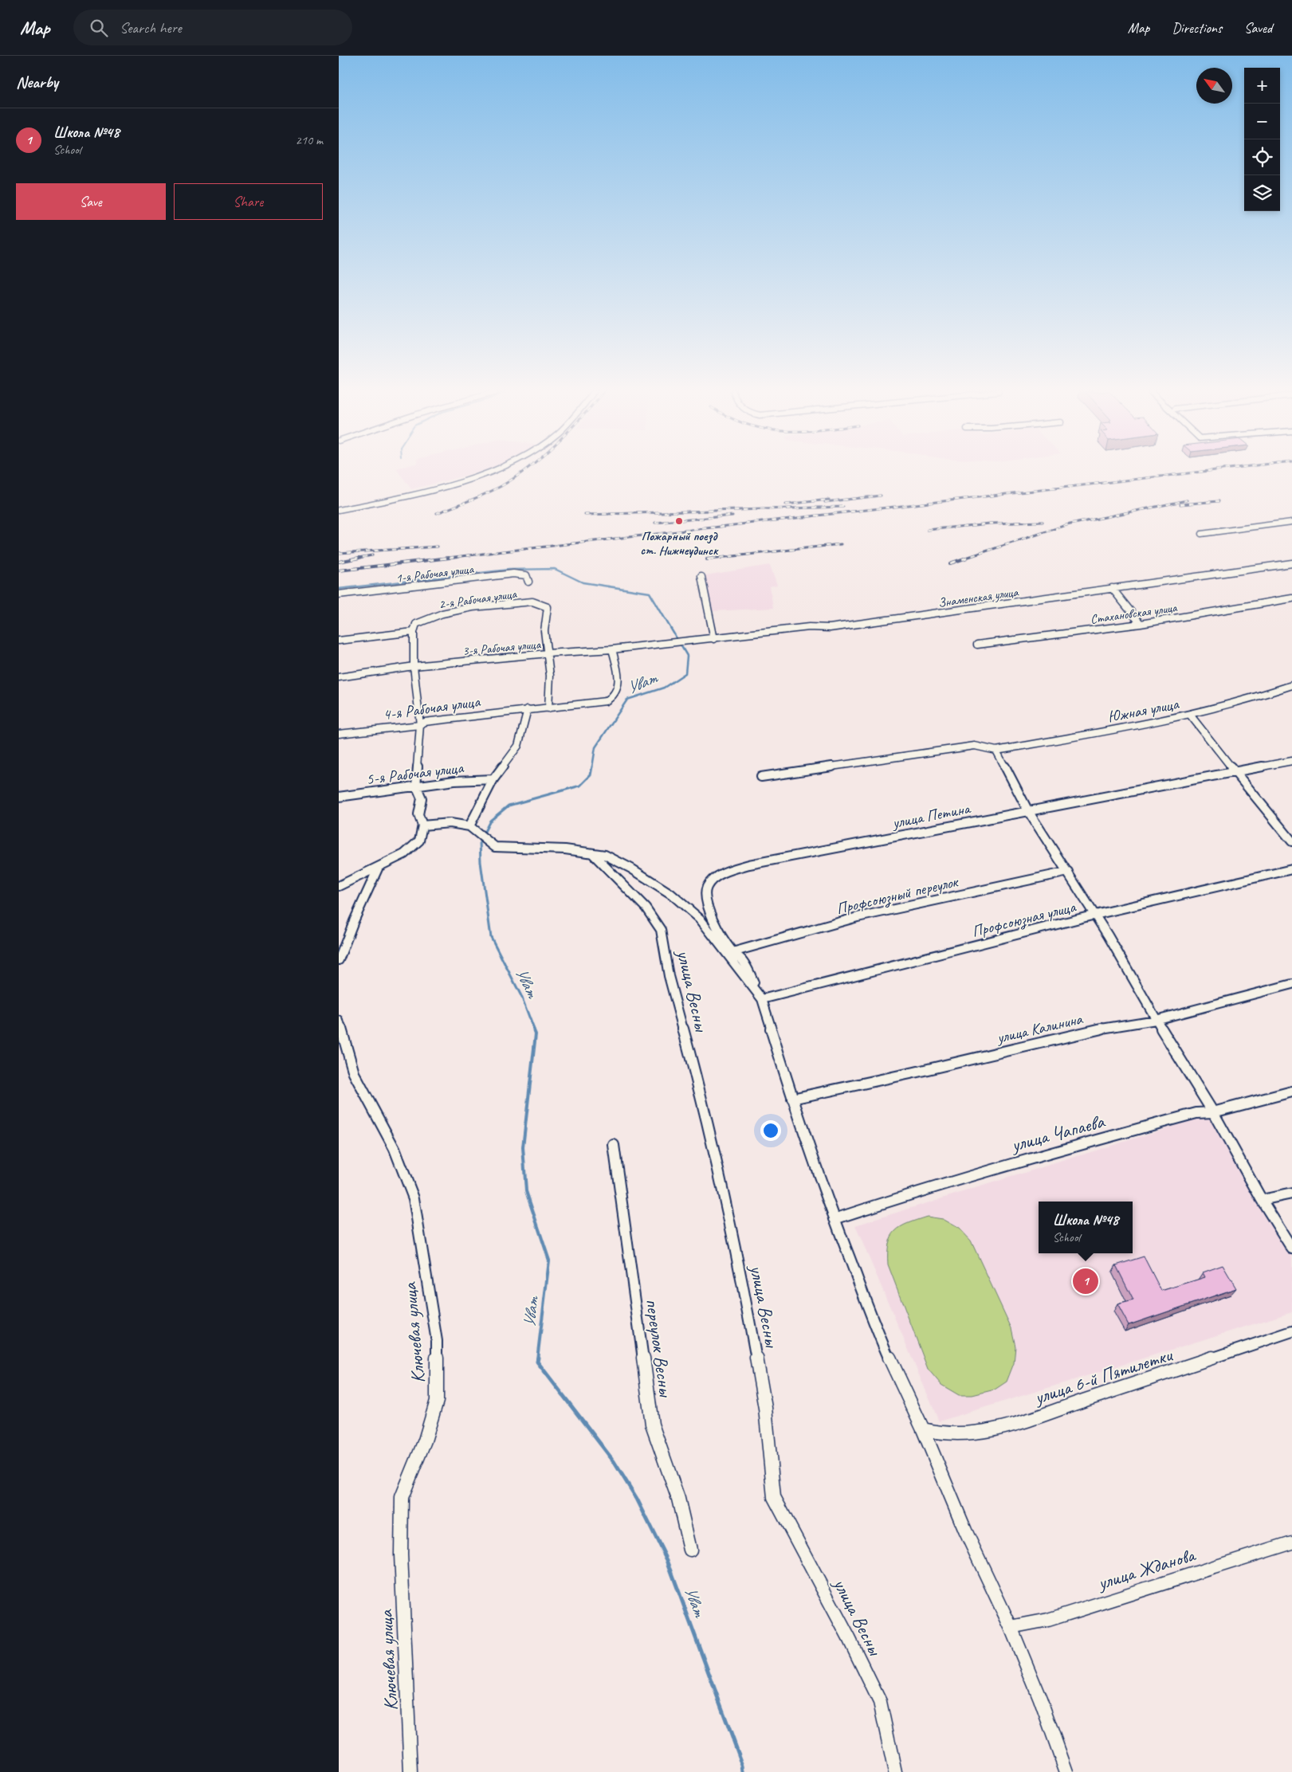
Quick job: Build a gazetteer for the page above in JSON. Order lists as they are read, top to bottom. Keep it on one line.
{"streets":{"street":["1-я Рабочая улица","Знаменская улица","2-я Рабочая улица","Стахановская улица","3-я Рабочая улица","4-я Рабочая улица","Южная улица","5-я Рабочая улица","улица Петина","Профсоюзный переулок","Профсоюзная улица","улица Весны","улица Калинина","улица Чапаева","Ключевая улица","переулок Весны","улица 6-й Пятилетки","улица Жданова"]},"crossings":[["Знаменская улица","3-я Рабочая улица"],["2-я Рабочая улица","3-я Рабочая улица"],["3-я Рабочая улица","4-я Рабочая улица"],["улица Петина","Профсоюзный переулок"],["улица Петина","Профсоюзная улица"]],"water":["Уват"],"places":["Пожарный поезд ст. Нижнеудинск"],"north":"top left","page":{"header":"Map","search":"Search here","nav":["Map","Directions","Saved"],"heading":"Nearby","map_buttons":["+","−"],"list":[{"mark":"1","name":"Школа №48","note":"School","value":"210 m"}],"buttons":["Save","Share"],"popup":["Школа №48","School"],"pins":"1"}}
